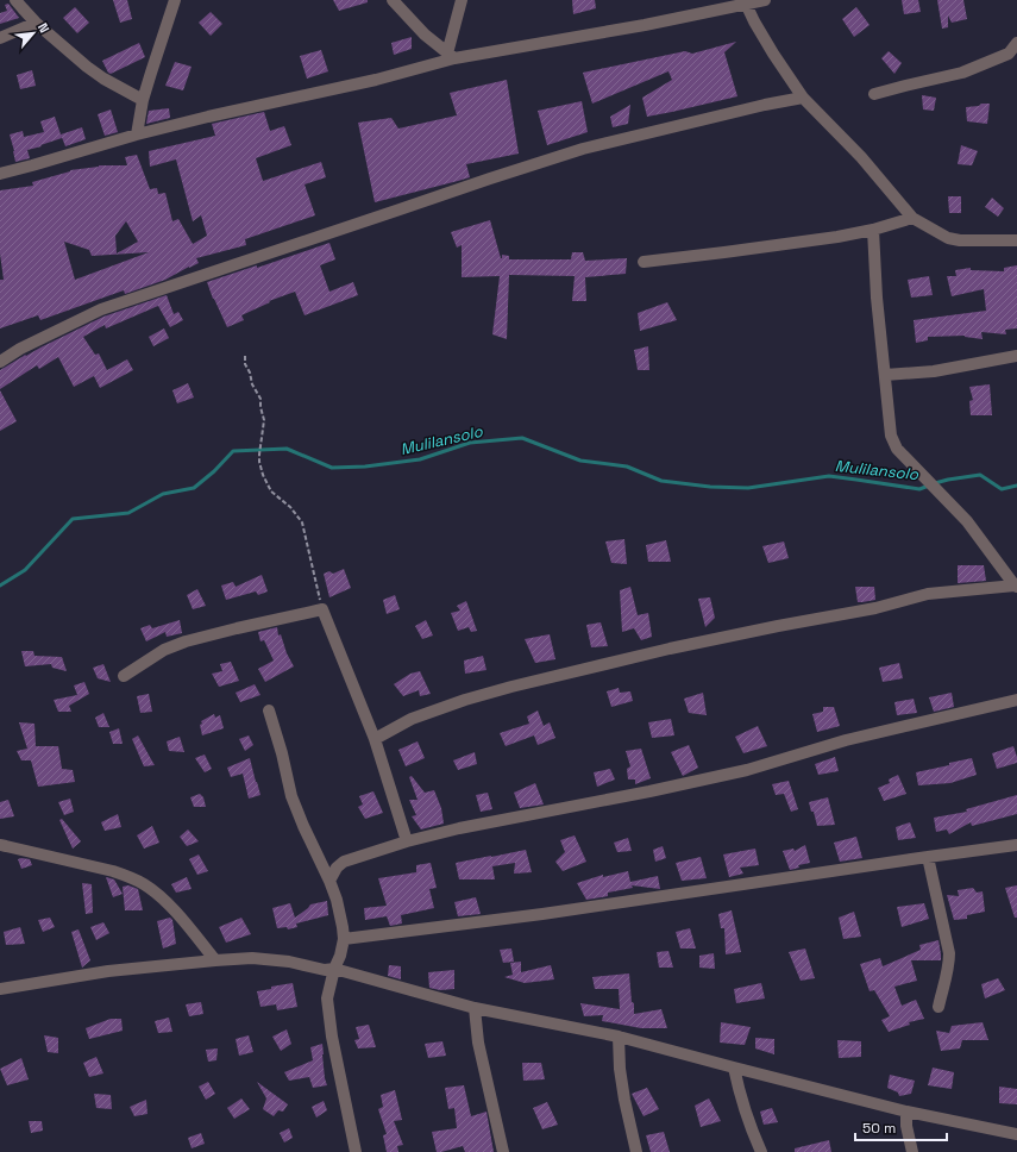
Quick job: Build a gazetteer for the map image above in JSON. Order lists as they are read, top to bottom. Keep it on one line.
{"water":["Mulilansolo"],"scale_bar":"50 m","north":"top right"}
